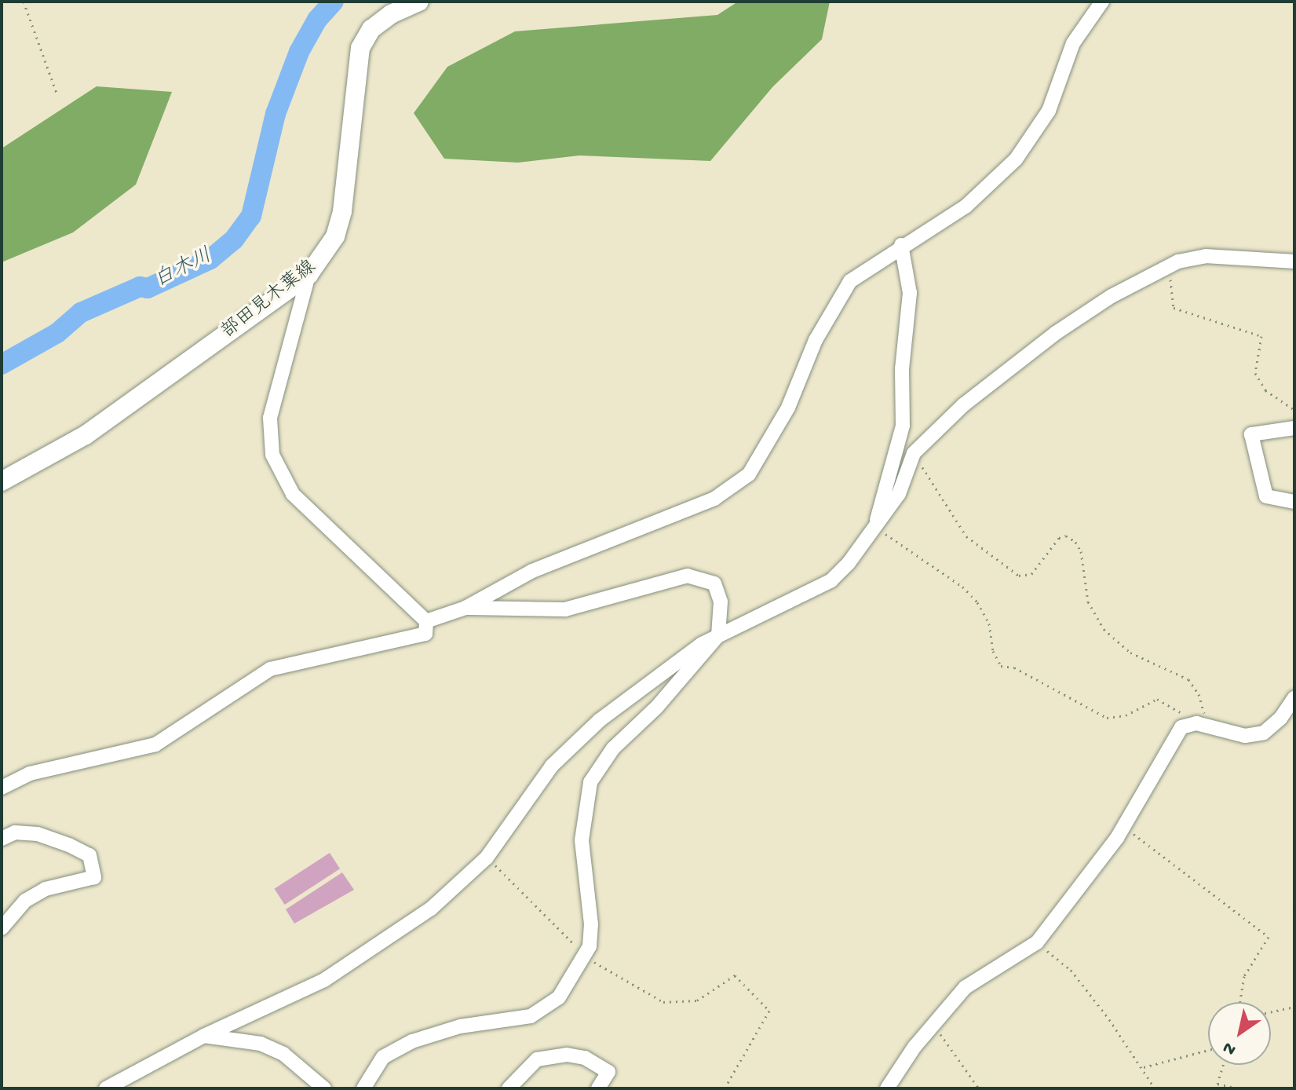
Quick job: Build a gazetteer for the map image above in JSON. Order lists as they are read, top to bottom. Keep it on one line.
{"streets":{"main road":["部田見木葉線"]},"water":["白木川"],"north":"bottom left"}
